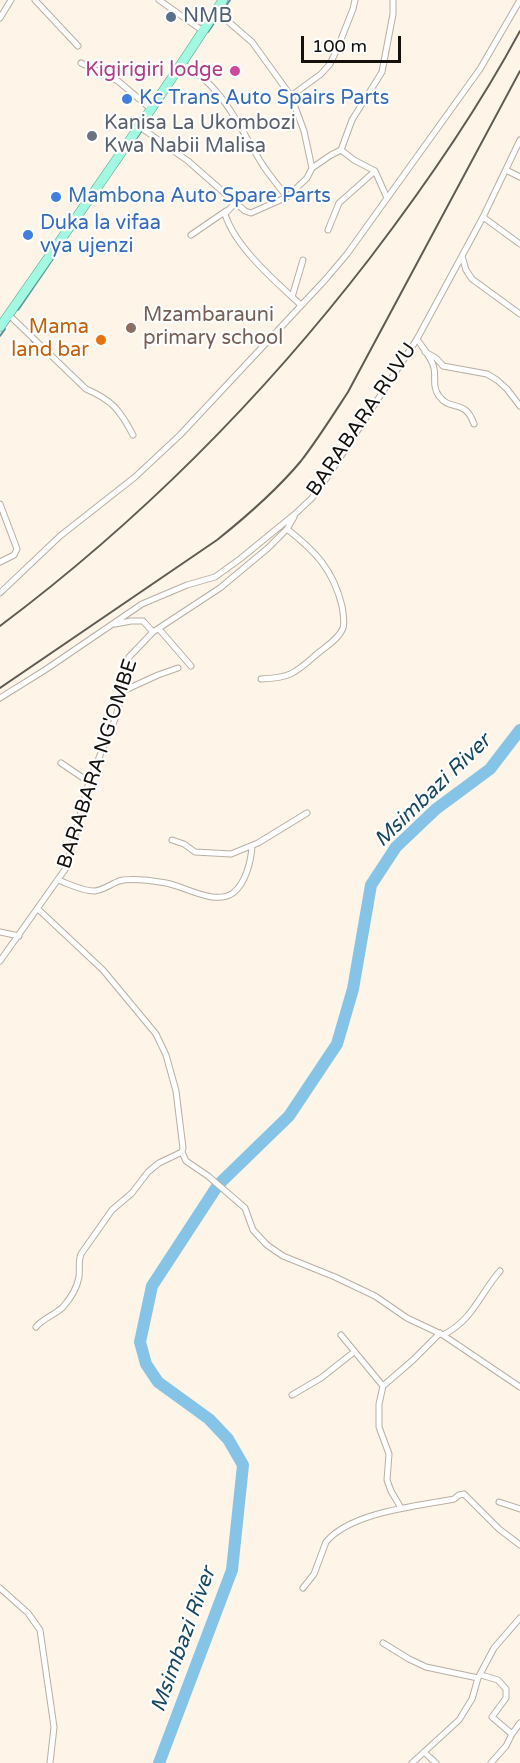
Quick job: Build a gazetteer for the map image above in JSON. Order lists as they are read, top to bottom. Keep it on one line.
{"streets":{"street":["BARABARA RUVU","BARABARA NG'OMBE"]},"crossings":[["BARABARA RUVU","BARABARA NG'OMBE"]],"water":["Msimbazi River"],"places":["NMB","Kigirigiri lodge","Kc Trans Auto Spairs Parts","Kanisa La Ukombozi Kwa Nabii Malisa","Mambona Auto Spare Parts","Duka la vifaa vya ujenzi","Mzambarauni primary school","Mama land bar"],"scale_bar":"100 m"}
